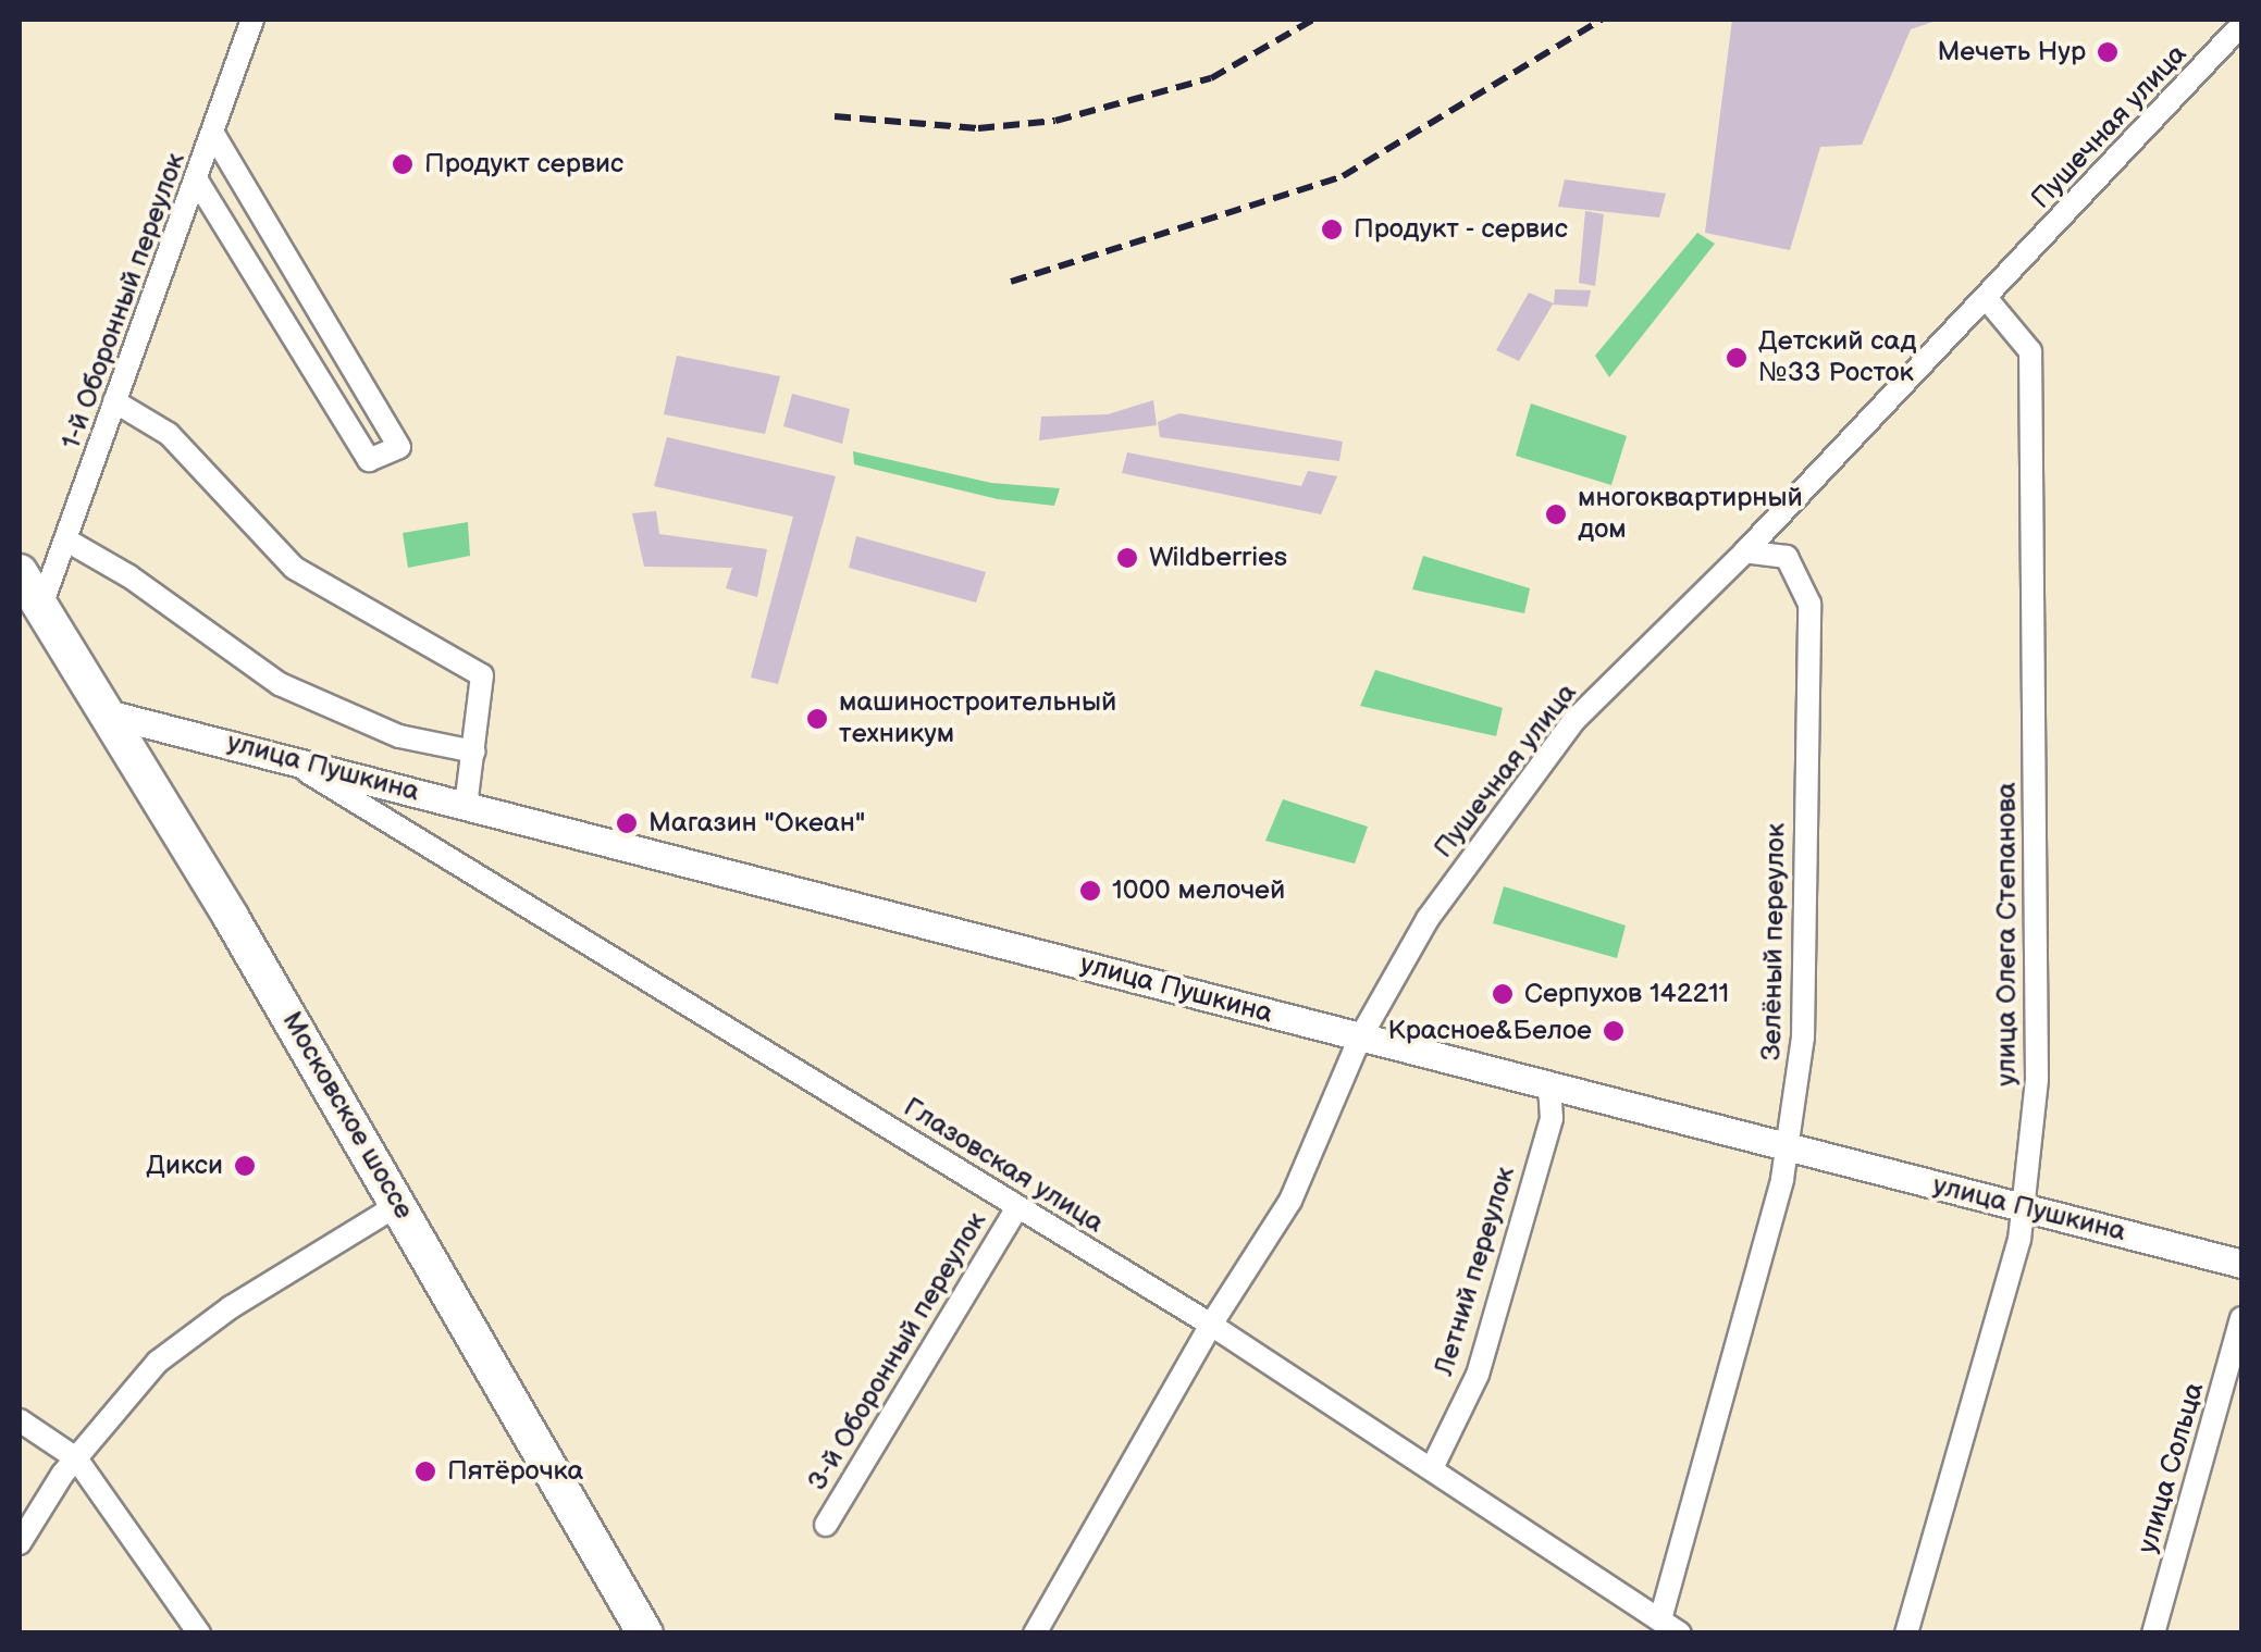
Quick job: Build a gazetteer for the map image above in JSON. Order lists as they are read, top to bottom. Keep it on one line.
{"streets":{"main road":["Московское шоссе"],"street":["Пушечная улица","1-й Оборонный переулок","улица Пушкина","улица Олега Степанова","Зелёный переулок","Глазовская улица","Летний переулок","3-й Оборонный переулок","улица Сольца"]},"crossings":[["Пушечная улица","улица Пушкина"],["Пушечная улица","улица Олега Степанова"],["Пушечная улица","Зелёный переулок"],["Пушечная улица","Глазовская улица"],["1-й Оборонный переулок","Московское шоссе"],["улица Пушкина","улица Олега Степанова"],["улица Пушкина","Зелёный переулок"],["улица Пушкина","Московское шоссе"],["улица Пушкина","Глазовская улица"],["улица Пушкина","Летний переулок"],["Зелёный переулок","Глазовская улица"],["Глазовская улица","Летний переулок"],["Глазовская улица","3-й Оборонный переулок"]],"places":["Мечеть Нур","Продукт сервис","Продукт - сервис","Детский сад №33 Росток","многоквартирный дом","Wildberries","машиностроительный техникум","Магазин \"Океан\"","1000 мелочей","Серпухов 142211","Красное&Белое","Дикси","Пятёрочка"]}
